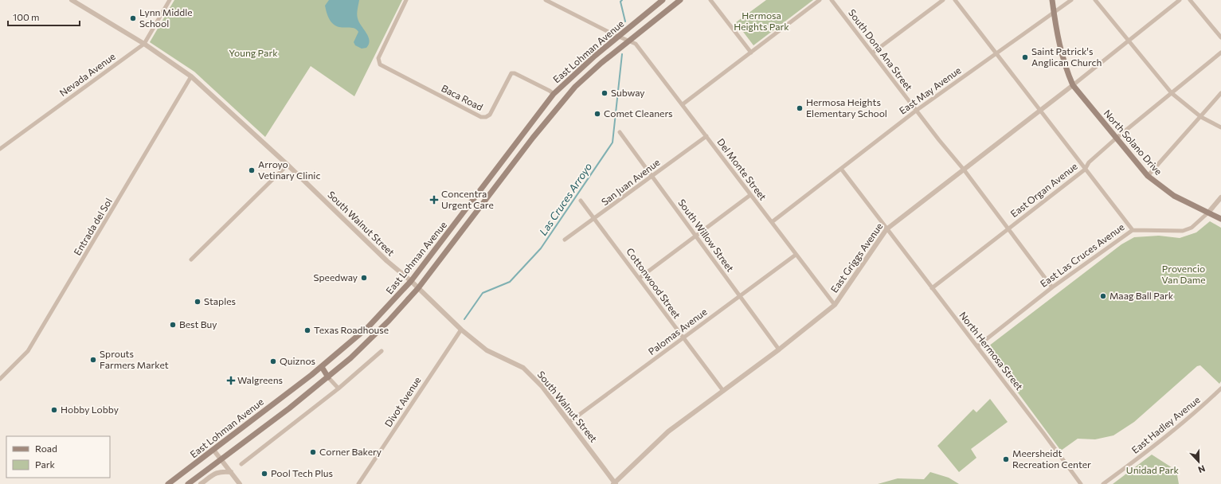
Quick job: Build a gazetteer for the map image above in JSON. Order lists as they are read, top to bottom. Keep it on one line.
{"streets":{"main road":["East Lohman Avenue","North Solano Drive"],"street":["South Dona Ana Street","Nevada Avenue","East May Avenue","Baca Road","Del Monte Street","San Juan Avenue","East Organ Avenue","South Walnut Street","Entrada del Sol","South Willow Street","East Las Cruces Avenue","East Griggs Avenue","Cottonwood Street","Palomas Avenue","North Hermosa Street","Divot Avenue","East Hadley Avenue"]},"crossings":[["South Dona Ana Street","East May Avenue"],["South Dona Ana Street","East Organ Avenue"],["South Dona Ana Street","East Las Cruces Avenue"],["South Dona Ana Street","East Griggs Avenue"],["East Lohman Avenue","Baca Road"],["East Lohman Avenue","Del Monte Street"],["East Lohman Avenue","South Walnut Street"],["Nevada Avenue","South Walnut Street"],["East May Avenue","North Solano Drive"],["East May Avenue","Del Monte Street"],["East May Avenue","North Hermosa Street"],["North Solano Drive","East Organ Avenue"],["North Solano Drive","East Las Cruces Avenue"],["North Solano Drive","East Griggs Avenue"],["Del Monte Street","San Juan Avenue"],["Del Monte Street","East Griggs Avenue"],["Del Monte Street","Palomas Avenue"],["San Juan Avenue","South Willow Street"],["San Juan Avenue","Cottonwood Street"],["East Organ Avenue","North Hermosa Street"],["South Walnut Street","Entrada del Sol"],["South Walnut Street","East Griggs Avenue"],["South Walnut Street","Palomas Avenue"],["South Walnut Street","Divot Avenue"],["South Willow Street","East Griggs Avenue"],["South Willow Street","Palomas Avenue"],["East Las Cruces Avenue","North Hermosa Street"],["East Griggs Avenue","Cottonwood Street"],["East Griggs Avenue","North Hermosa Street"],["Cottonwood Street","Palomas Avenue"]],"water":["Las Cruces Arroyo"],"parks":["Hermosa Heights Park","Young Park","Provencio Van Dame","Unidad Park"],"places":{"other":["Lynn Middle School","Saint Patrick's Anglican Church","Subway","Hermosa Heights Elementary School","Comet Cleaners","Arroyo Vetinary Clinic","Speedway","Maag Ball Park","Staples","Best Buy","Texas Roadhouse","Sprouts Farmers Market","Quiznos","Hobby Lobby","Corner Bakery","Meersheidt Recreation Center","Pool Tech Plus"],"health":["Concentra Urgent Care","Walgreens"]},"legend":["Road","Park"],"scale_bar":"100 m","north":"bottom"}
